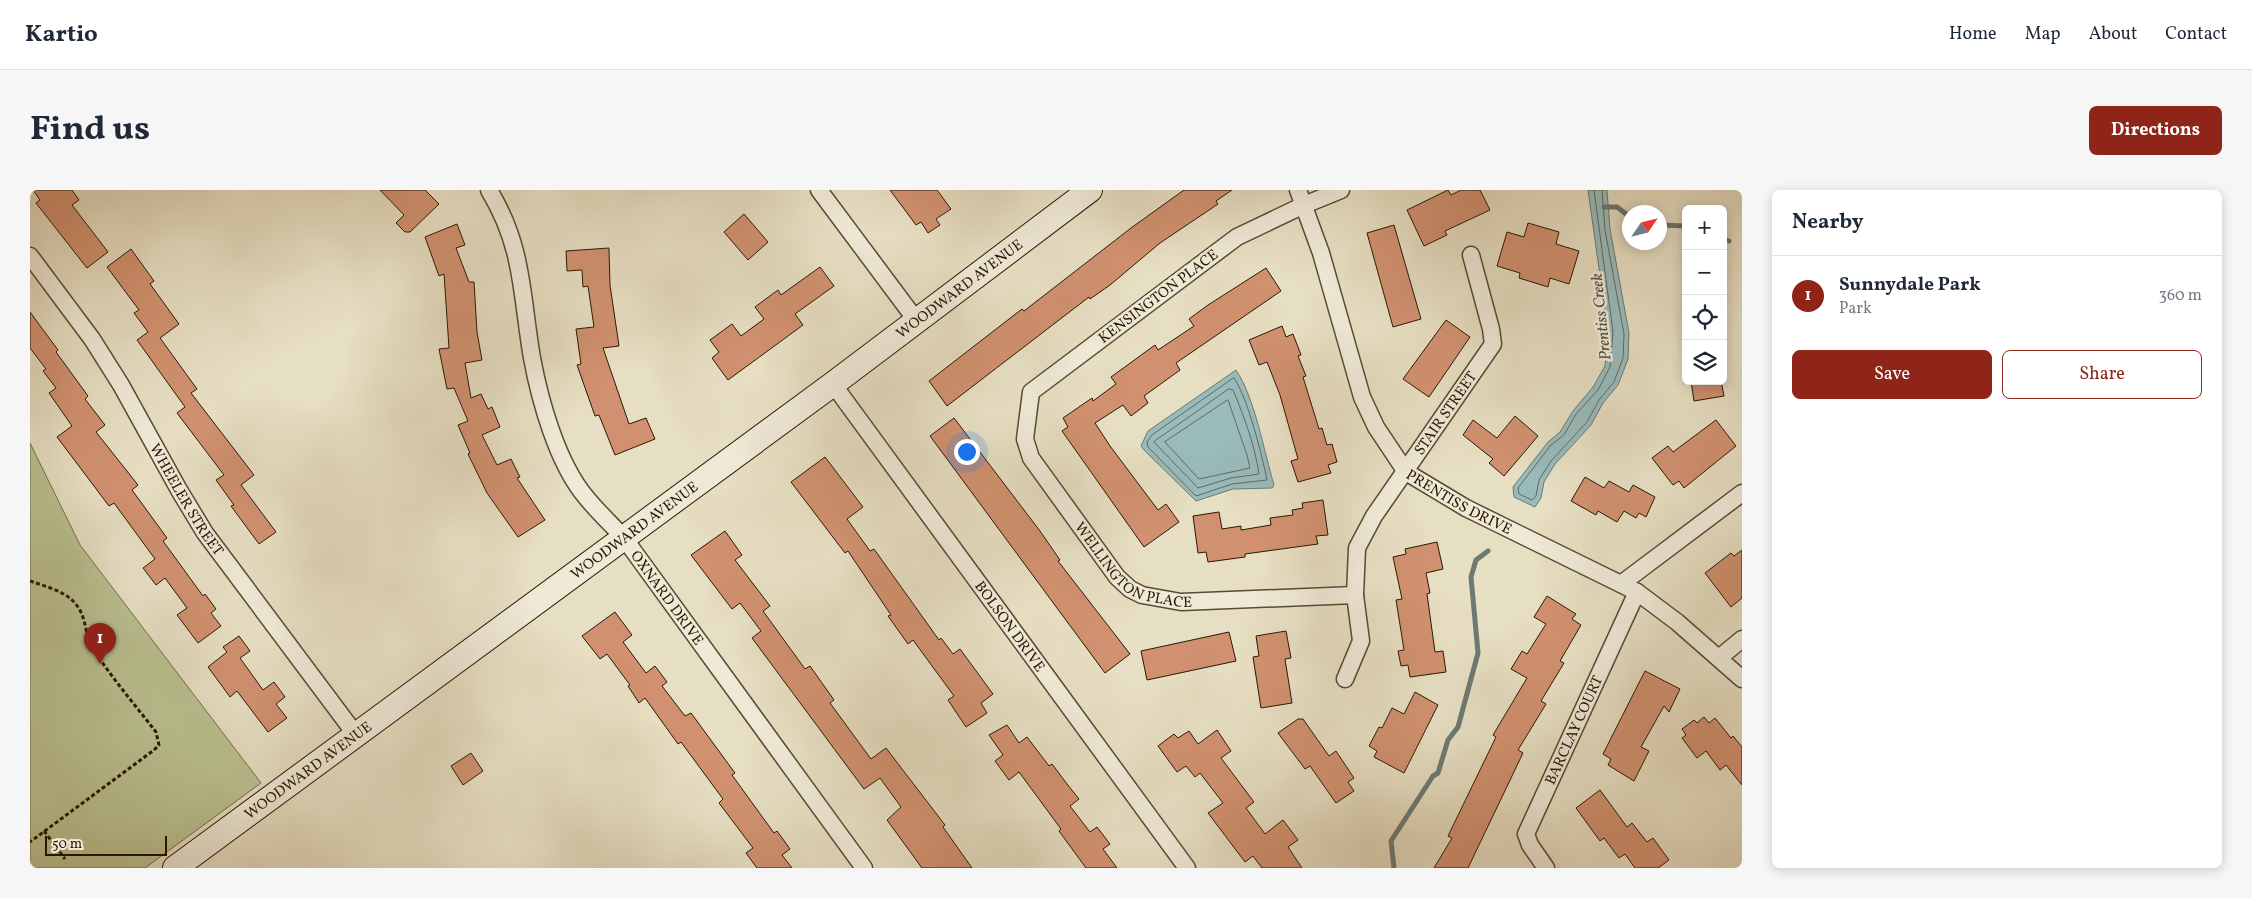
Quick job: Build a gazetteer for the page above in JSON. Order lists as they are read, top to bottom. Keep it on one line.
{"streets":{"main road":["WOODWARD AVENUE"],"street":["KENSINGTON PLACE","STAIR STREET","WHEELER STREET","PRENTISS DRIVE","WELLINGTON PLACE","OXNARD DRIVE","BOLSON DRIVE","BARCLAY COURT"]},"crossings":[["WOODWARD AVENUE","WHEELER STREET"],["WOODWARD AVENUE","OXNARD DRIVE"],["WOODWARD AVENUE","BOLSON DRIVE"],["KENSINGTON PLACE","PRENTISS DRIVE"],["KENSINGTON PLACE","WELLINGTON PLACE"],["STAIR STREET","PRENTISS DRIVE"],["STAIR STREET","WELLINGTON PLACE"],["PRENTISS DRIVE","BARCLAY COURT"]],"water":["Prentiss Creek"],"scale_bar":"50 m","north":"top right","page":{"header":"Kartio","nav":["Home","Map","About","Contact"],"title":"Find us","buttons":["Directions",["Save","Share"]],"heading":"Nearby","map_buttons":["+","−"],"list":[{"mark":"1","name":"Sunnydale Park","note":"Park","value":"360 m"}],"pins":"1","scale":"50 m"}}
